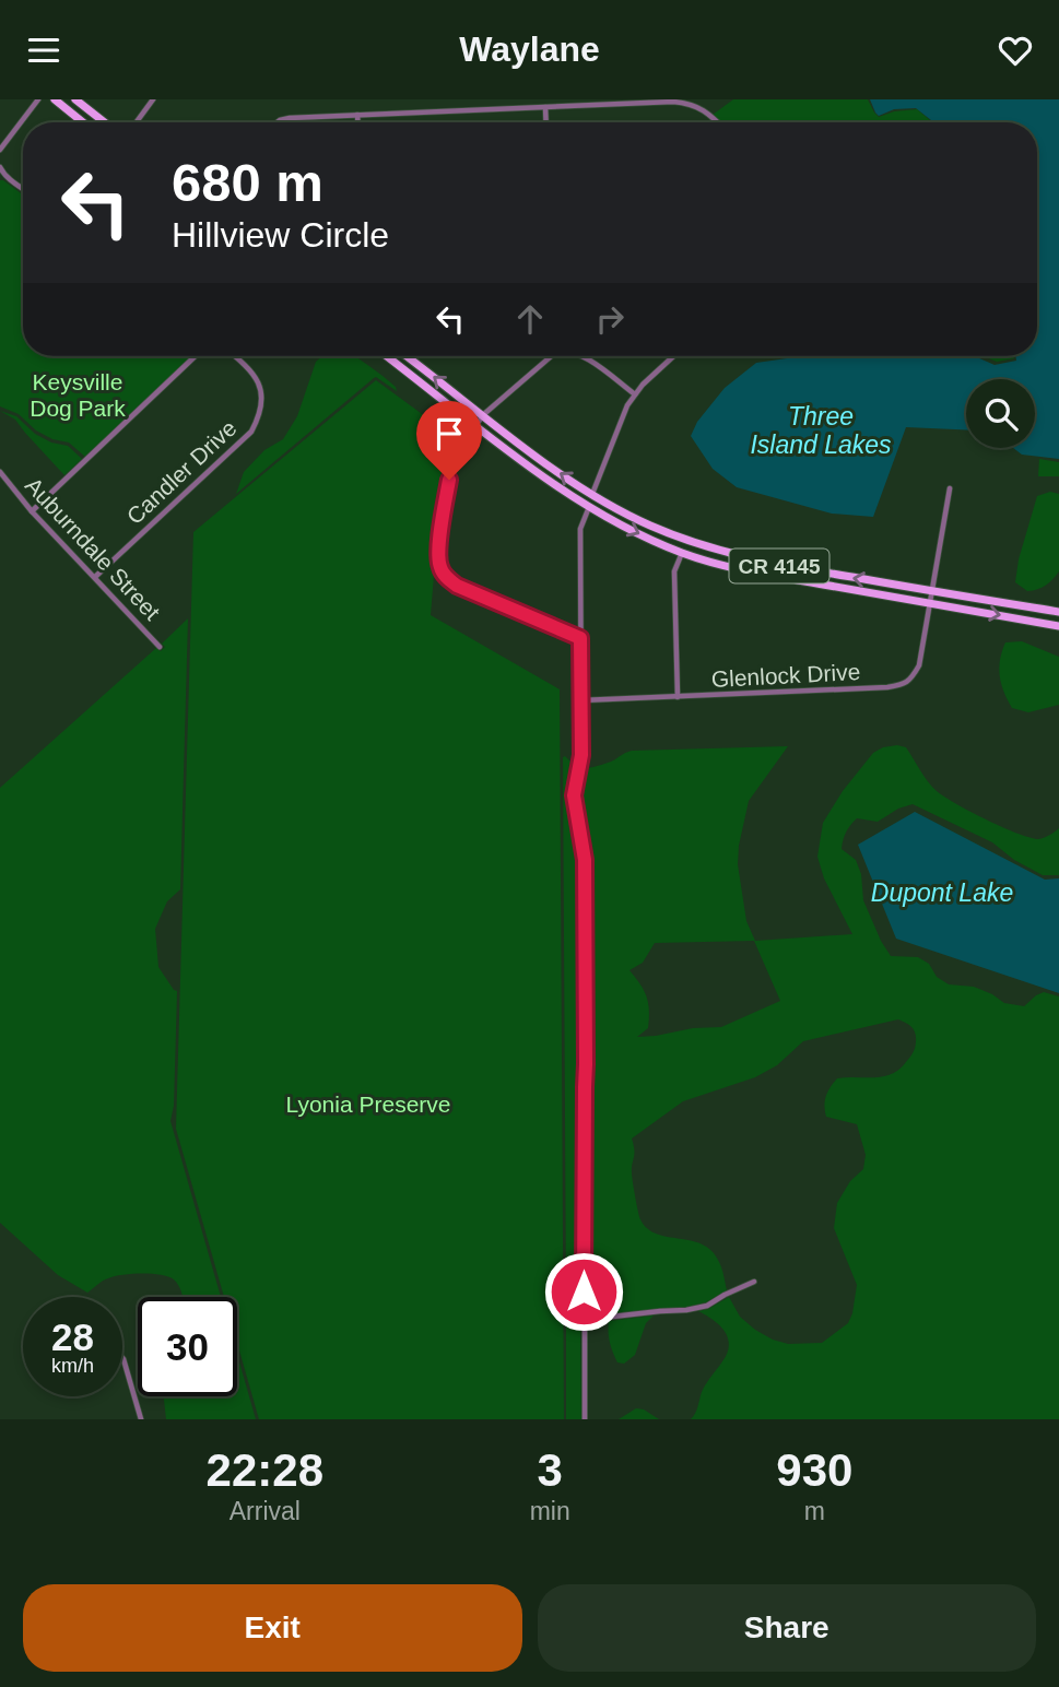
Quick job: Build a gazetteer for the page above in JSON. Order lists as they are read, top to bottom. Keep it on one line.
{"streets":{"main road":["CR 4145"],"street":["Candler Drive","Auburndale Street","Glenlock Drive"]},"crossings":[["Candler Drive","Auburndale Street"],["CR 4145","Glenlock Drive"]],"water":["Three Island Lakes","Dupont Lake"],"parks":["Keysville Dog Park","Lyonia Preserve"],"page":{"header":"Waylane","turn":["680 m","Hillview Circle"],"speed":"28 km/h","limit":"30","eta":["22:28","Arrival","3","min","930","m"],"buttons":["Exit","Share"]}}
